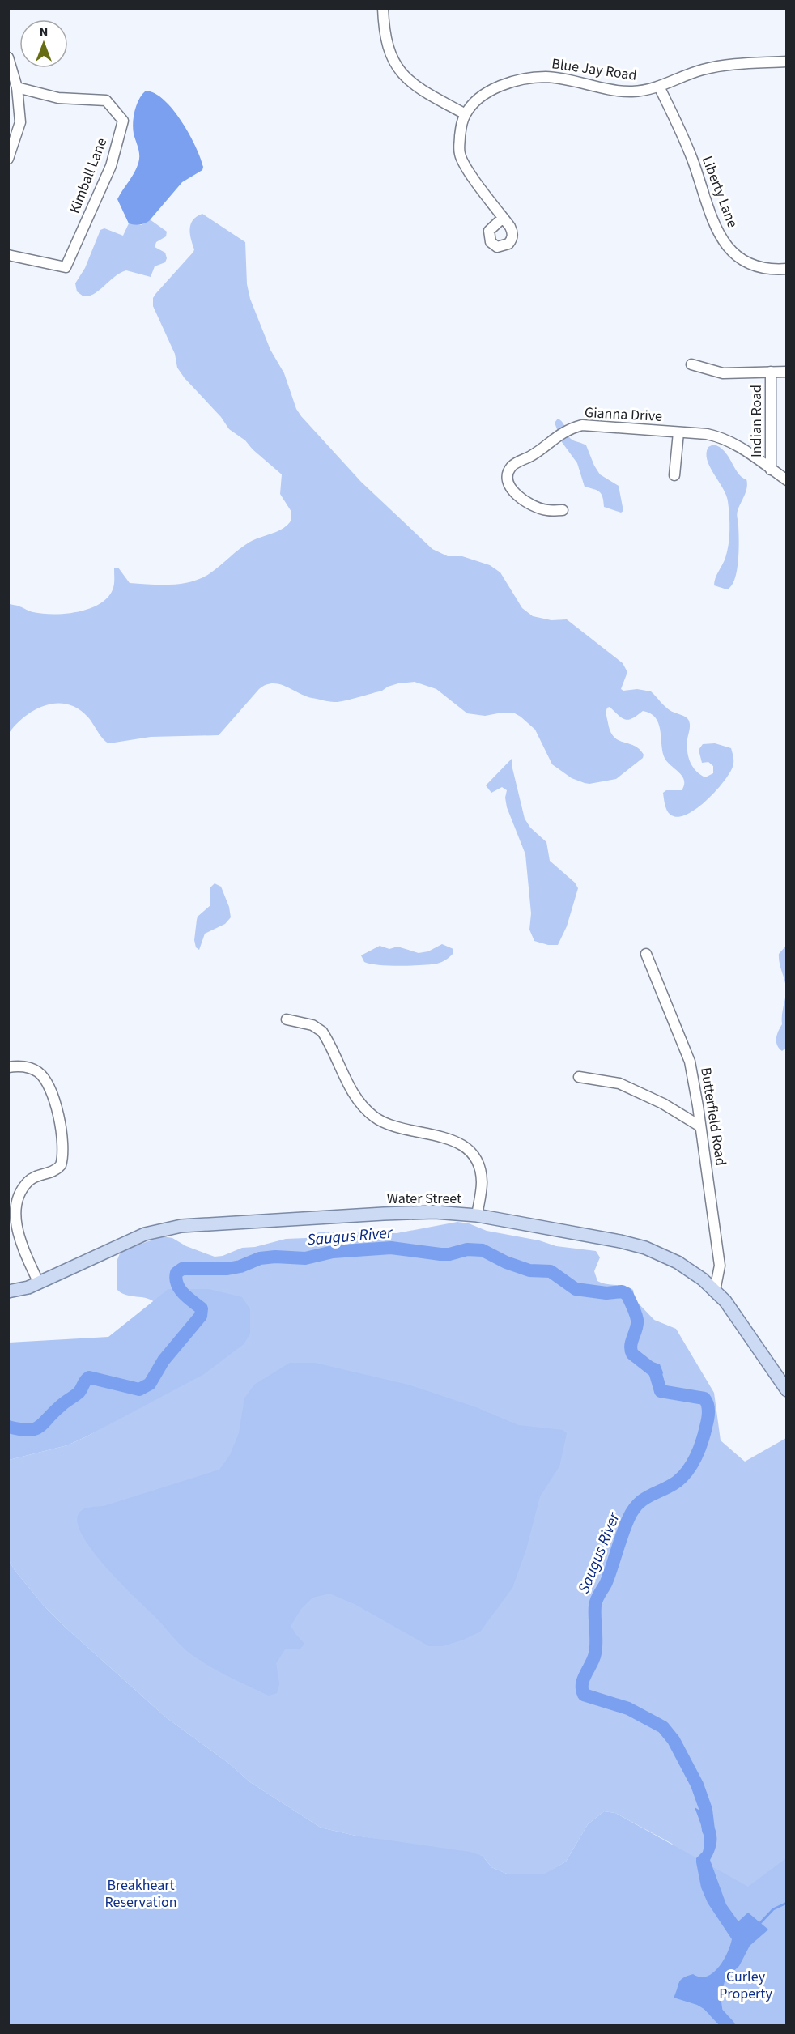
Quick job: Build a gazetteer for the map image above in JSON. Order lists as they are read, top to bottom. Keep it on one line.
{"streets":{"main road":["Water Street"],"street":["Blue Jay Road","Kimball Lane","Liberty Lane","Gianna Drive","Indian Road","Butterfield Road"]},"crossings":[["Blue Jay Road","Liberty Lane"],["Gianna Drive","Indian Road"],["Butterfield Road","Water Street"]],"water":["Saugus River"],"parks":["Breakheart Reservation","Curley Property"],"north":"top"}
